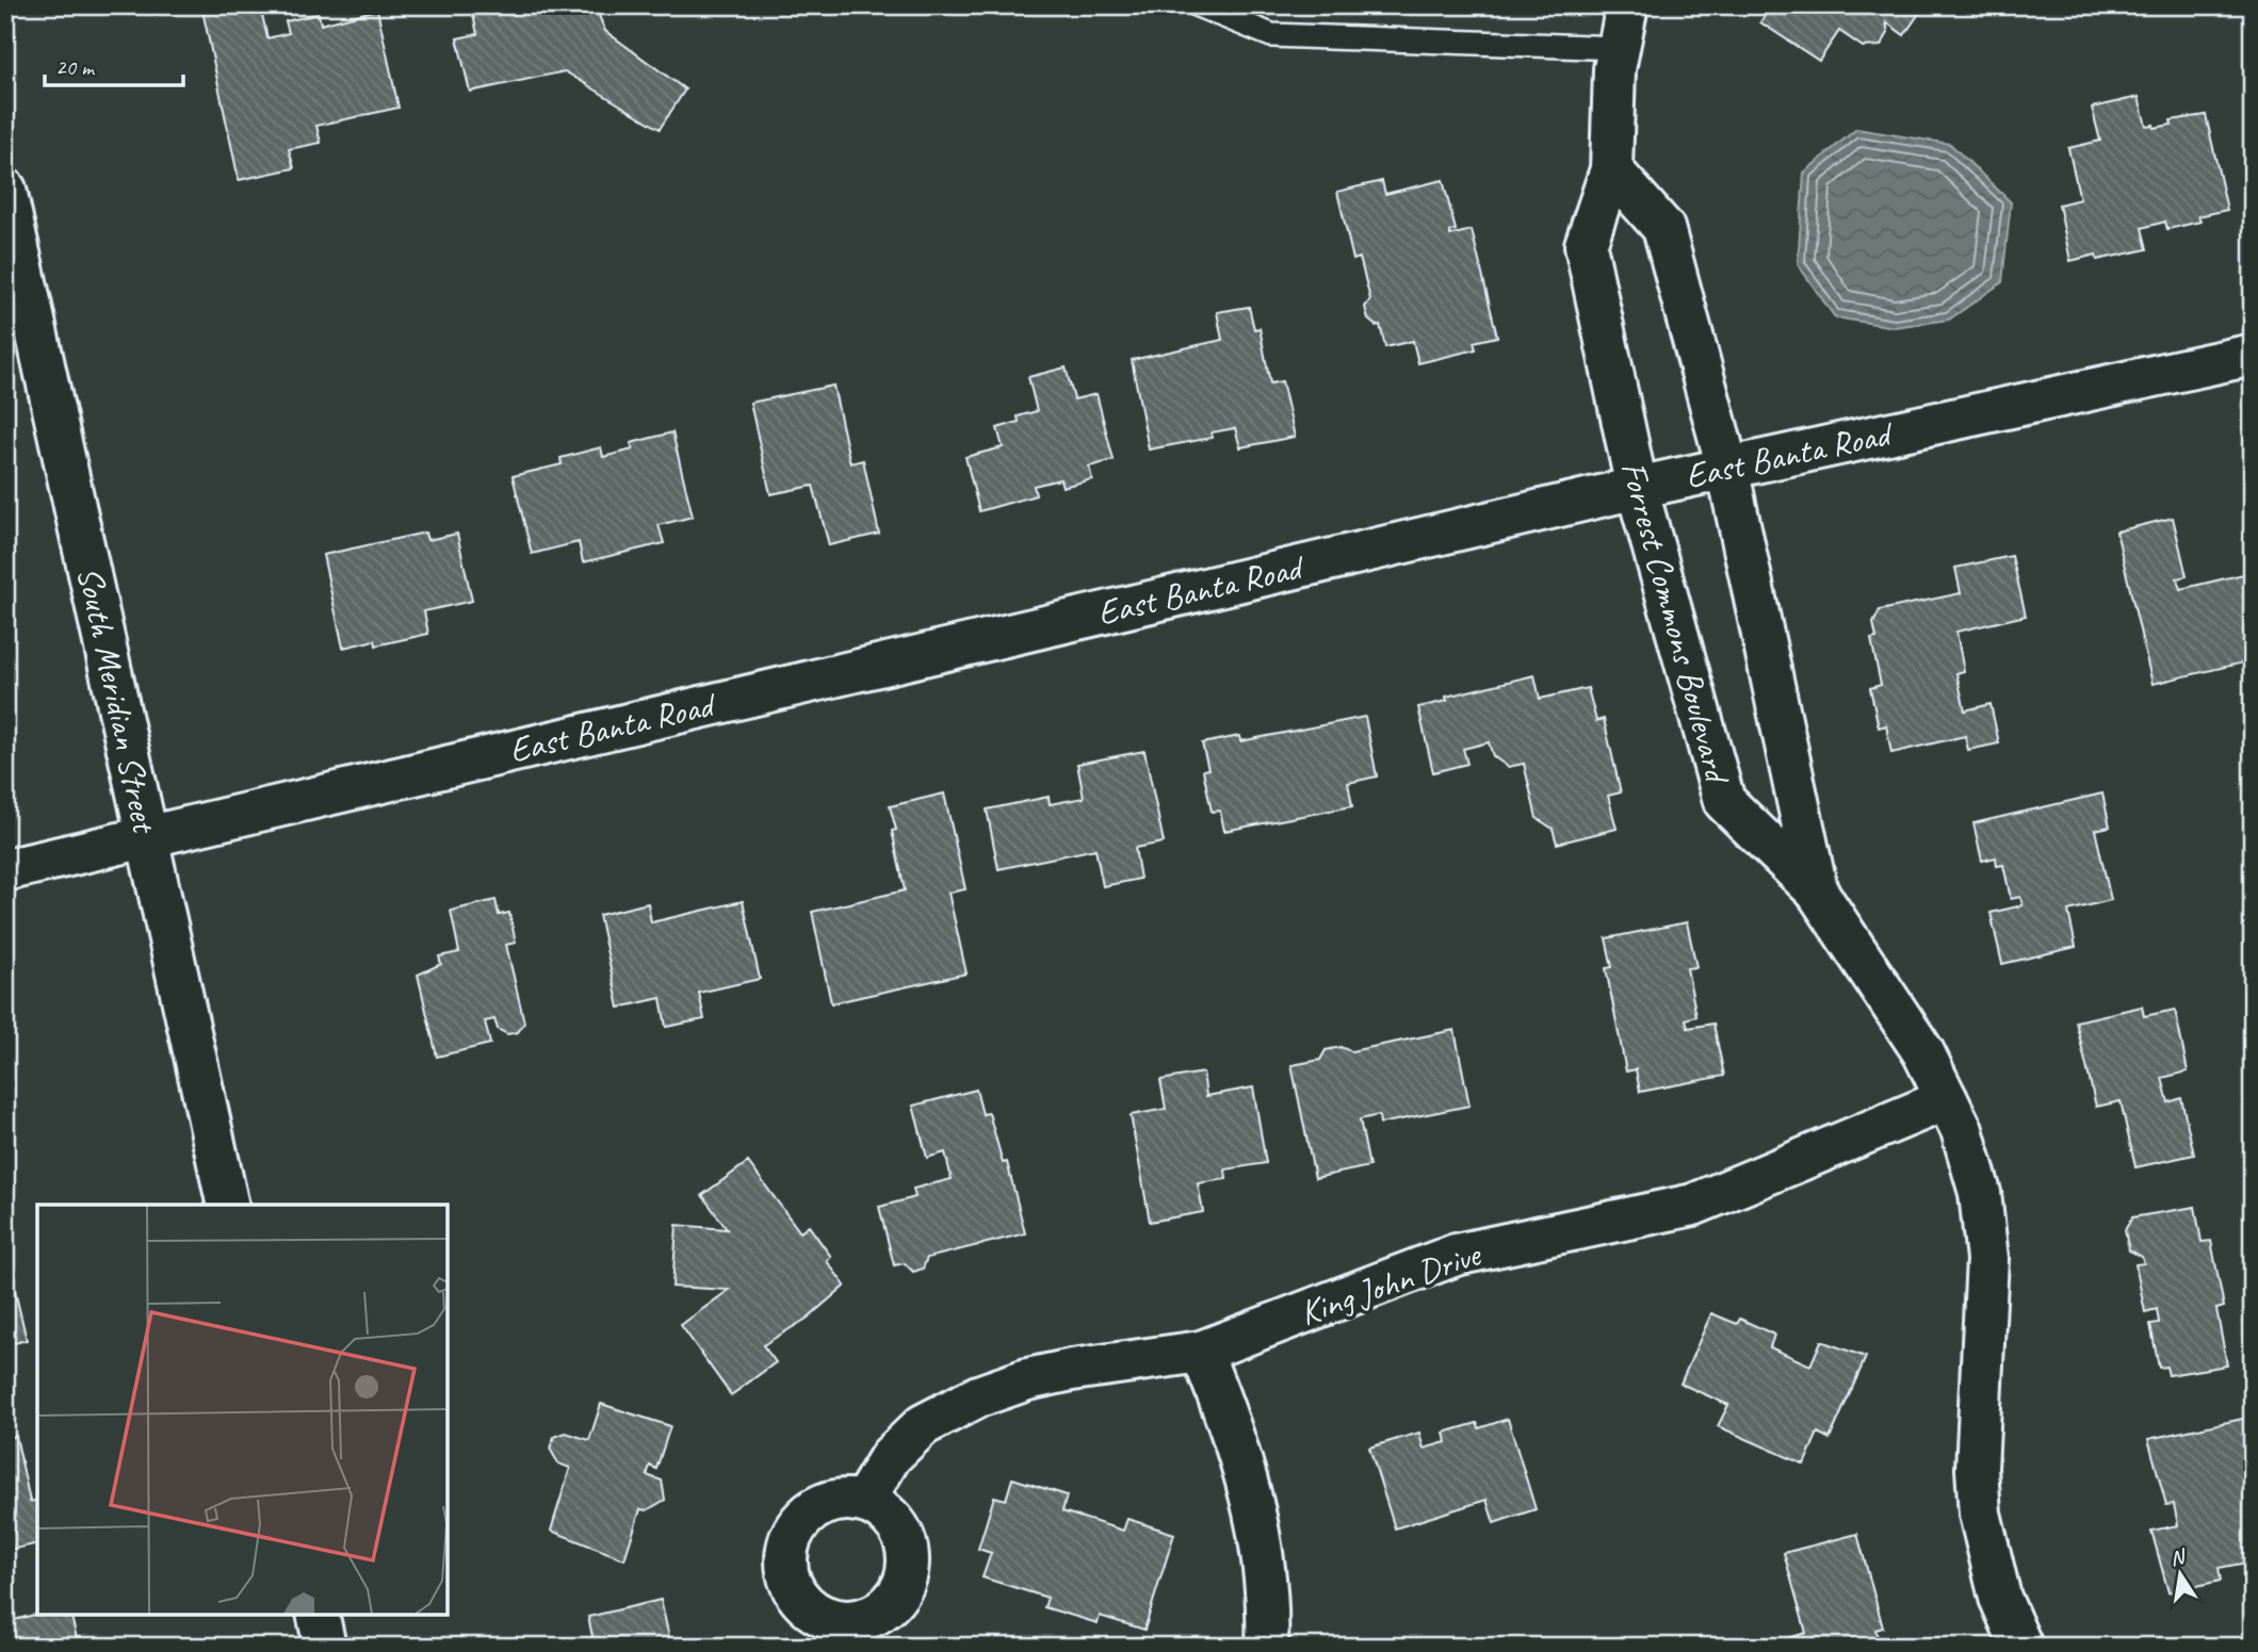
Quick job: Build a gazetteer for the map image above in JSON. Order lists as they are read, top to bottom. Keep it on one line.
{"streets":{"street":["East Banta Road","Forrest Commons Boulevard","South Meridian Street","King John Drive"]},"crossings":[["East Banta Road","Forrest Commons Boulevard"],["East Banta Road","South Meridian Street"],["Forrest Commons Boulevard","King John Drive"]],"scale_bar":"20 m","north":"top"}
